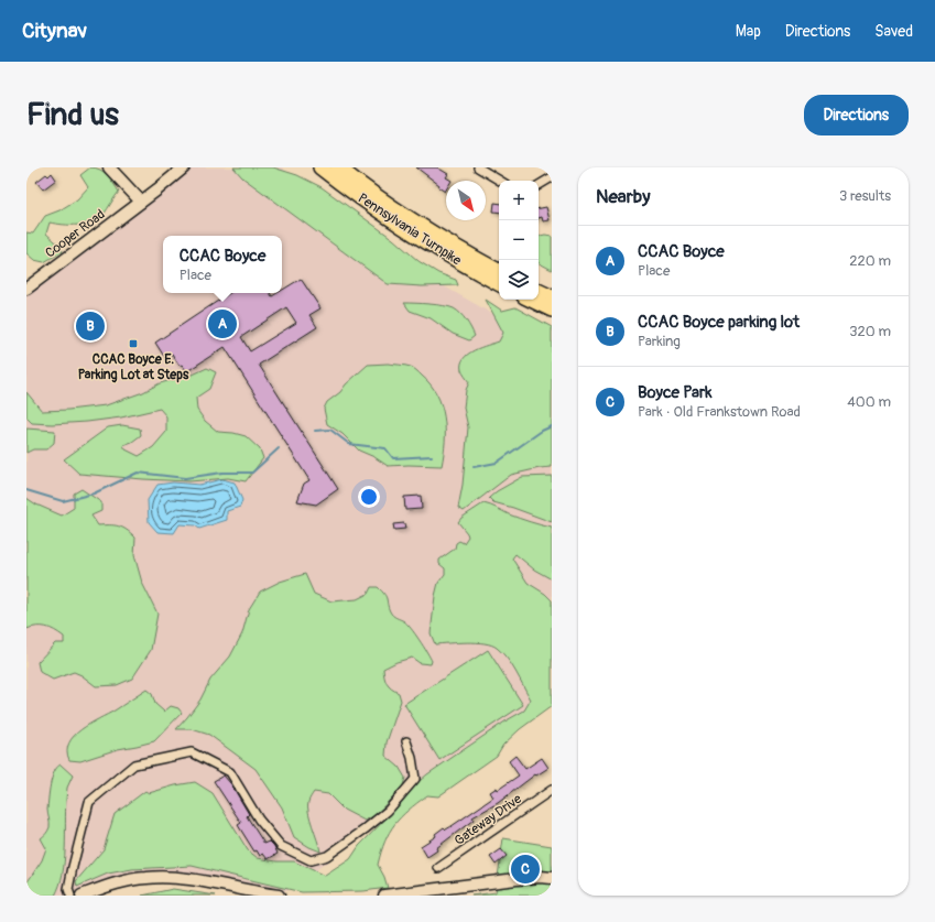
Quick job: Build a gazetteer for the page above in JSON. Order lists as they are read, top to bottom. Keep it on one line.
{"streets":{"highway":["Pennsylvania Turnpike"],"street":["Cooper Road","Gateway Drive"]},"places":{"transit":["CCAC Boyce E. Parking Lot at Steps"]},"north":"bottom right","page":{"header":"Citynav","nav":["Map","Directions","Saved"],"buttons":"Directions","title":"Find us","heading":["Nearby","3 results"],"map_buttons":["+","−"],"list":[{"mark":"A","name":"CCAC Boyce","note":"Place","value":"220 m"},{"mark":"B","name":"CCAC Boyce parking lot","note":"Parking","value":"320 m"},{"mark":"C","name":"Boyce Park","note":"Park · Old Frankstown Road","value":"400 m"}],"popup":["CCAC Boyce","Place"],"pins":["A","B","C"]}}
